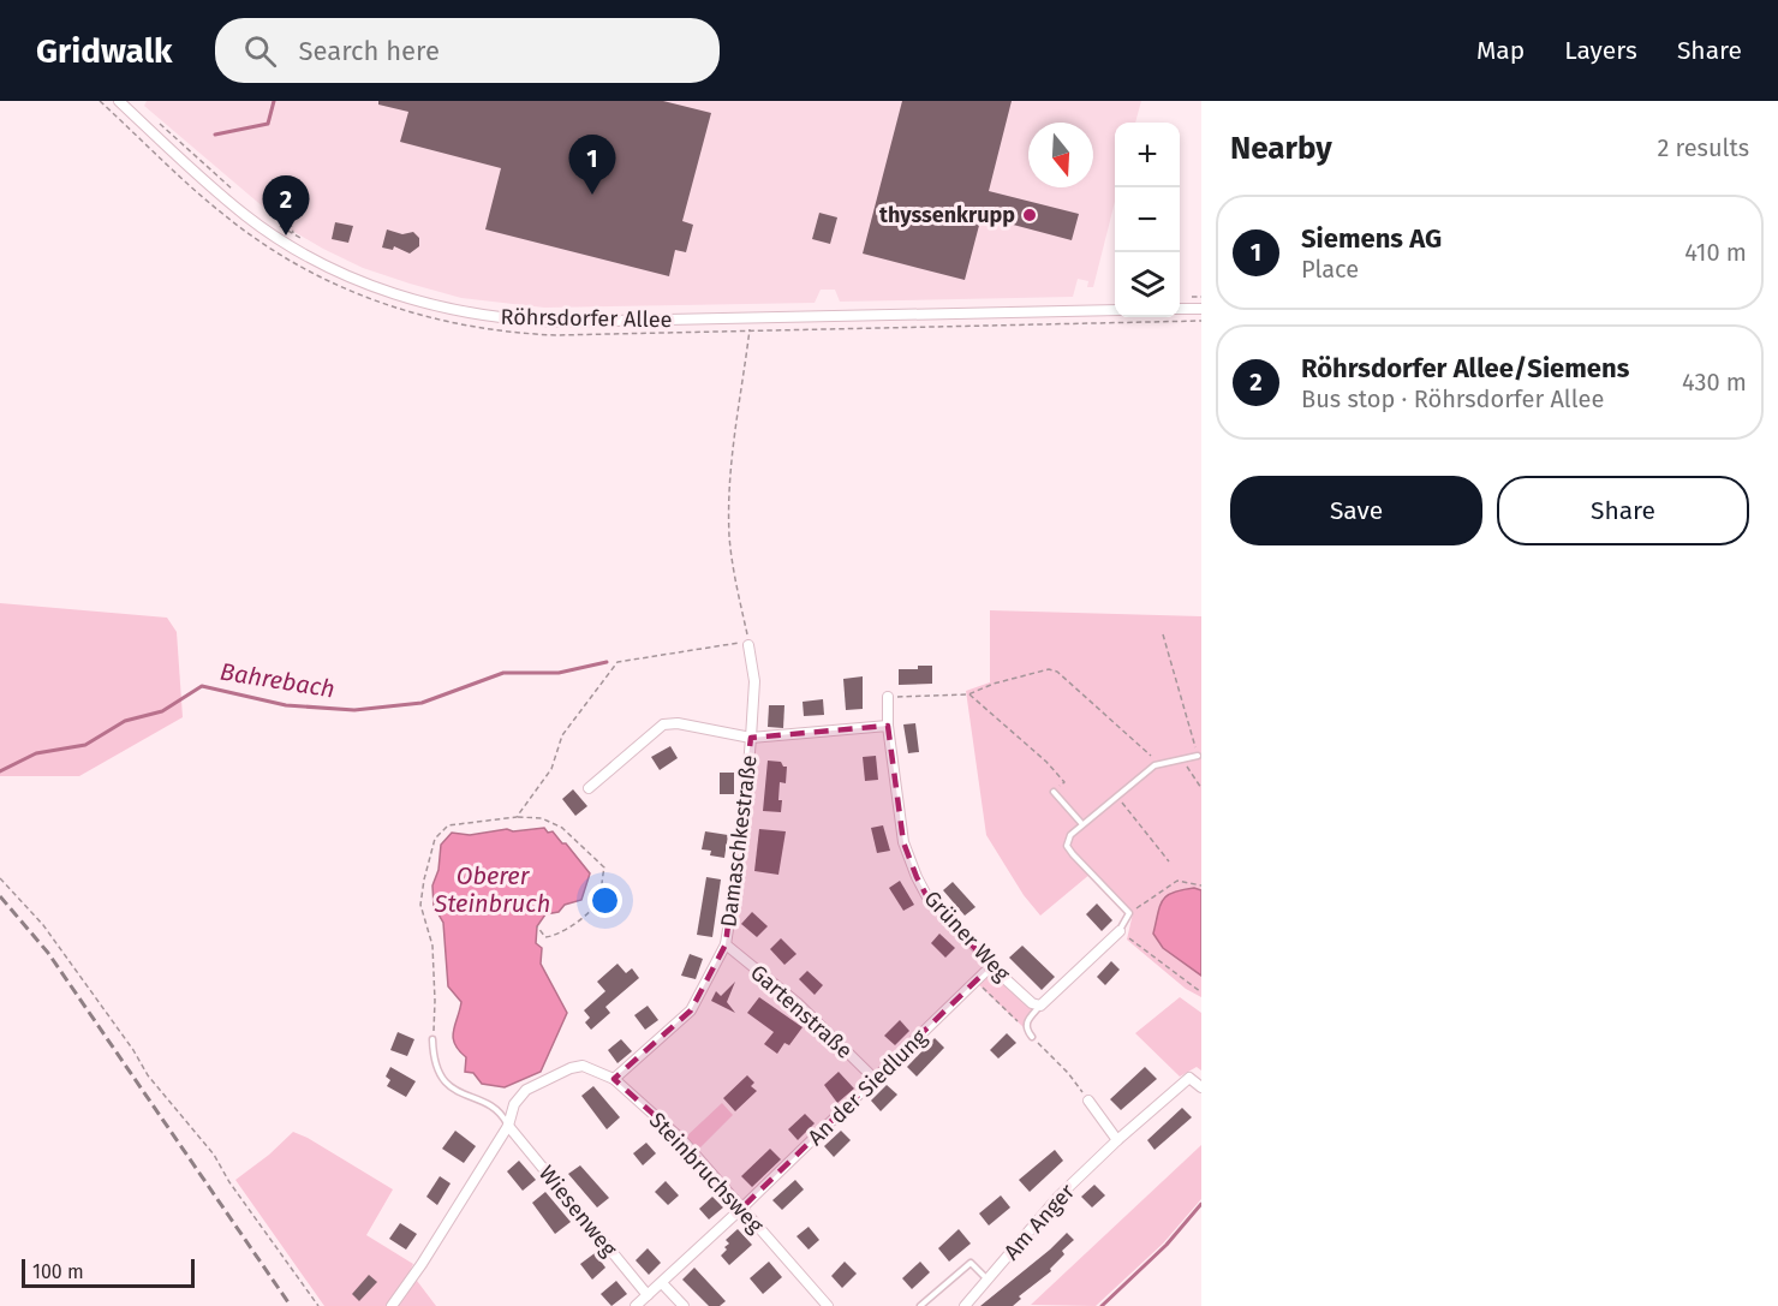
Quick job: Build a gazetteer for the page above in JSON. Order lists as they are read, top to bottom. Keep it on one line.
{"streets":{"street":["Röhrsdorfer Allee","Damaschkestraße","Grüner Weg","Gartenstraße","An der Siedlung","Steinbruchsweg","Wiesenweg","Am Anger"]},"crossings":[["Damaschkestraße","Gartenstraße"],["Damaschkestraße","Steinbruchsweg"],["Grüner Weg","An der Siedlung"],["Gartenstraße","An der Siedlung"],["An der Siedlung","Steinbruchsweg"],["An der Siedlung","Wiesenweg"],["Steinbruchsweg","Wiesenweg"]],"water":["Bahrebach","Oberer Steinbruch"],"places":["thyssenkrupp"],"scale_bar":"100 m","north":"bottom","page":{"header":"Gridwalk","search":"Search here","nav":["Map","Layers","Share"],"heading":["Nearby","2 results"],"map_buttons":["+","−"],"pins":["1","2"],"list":[{"mark":"1","name":"Siemens AG","note":"Place","value":"410 m"},{"mark":"2","name":"Röhrsdorfer Allee/Siemens","note":"Bus stop · Röhrsdorfer Allee","value":"430 m"}],"buttons":["Save","Share"],"scale":"100 m"}}
